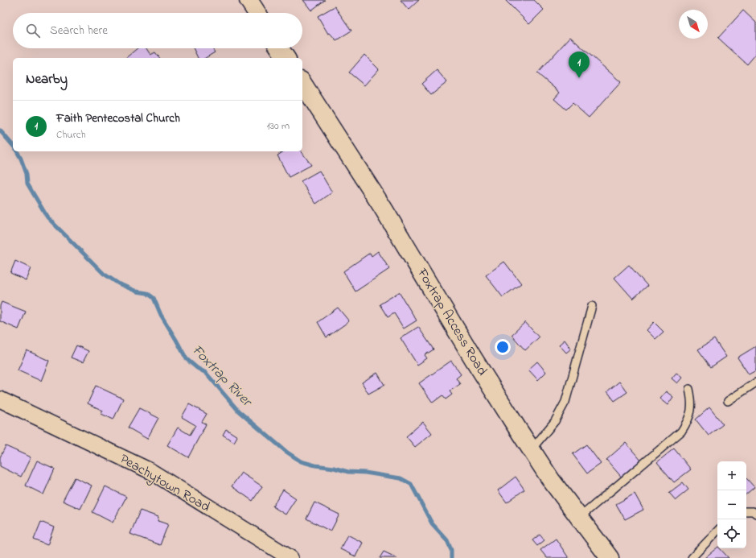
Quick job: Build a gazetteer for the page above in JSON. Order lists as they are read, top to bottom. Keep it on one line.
{"streets":{"main road":["Foxtrap Access Road"],"street":["Peachytown Road"]},"water":["Foxtrap River"],"north":"bottom right","page":{"search":"Search here","pins":"1","heading":"Nearby","list":[{"mark":"1","name":"Faith Pentecostal Church","note":"Church","value":"130 m"}],"map_buttons":["+","−"]}}
